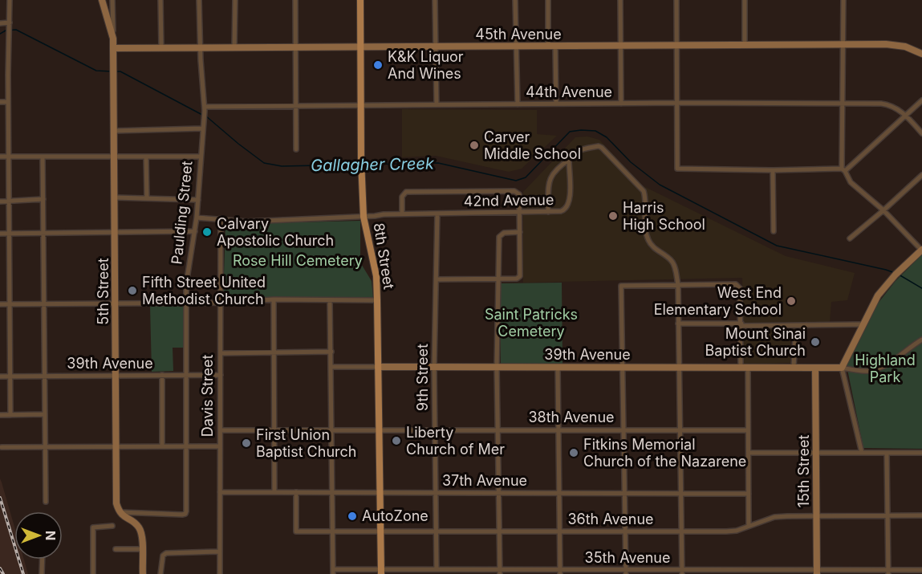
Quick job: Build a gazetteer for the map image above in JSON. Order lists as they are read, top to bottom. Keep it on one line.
{"streets":{"main road":["8th Street"],"street":["45th Avenue","44th Avenue","42nd Avenue","Paulding Street","5th Street","39th Avenue","9th Street","Davis Street","38th Avenue","15th Street","37th Avenue","36th Avenue","35th Avenue"]},"crossings":[["45th Avenue","Paulding Street"],["45th Avenue","8th Street"],["45th Avenue","5th Street"],["44th Avenue","Paulding Street"],["44th Avenue","8th Street"],["42nd Avenue","Paulding Street"],["42nd Avenue","8th Street"],["42nd Avenue","9th Street"],["42nd Avenue","Davis Street"],["Paulding Street","5th Street"],["Paulding Street","39th Avenue"],["8th Street","39th Avenue"],["8th Street","38th Avenue"],["8th Street","37th Avenue"],["8th Street","36th Avenue"],["8th Street","35th Avenue"],["5th Street","39th Avenue"],["39th Avenue","9th Street"],["39th Avenue","Davis Street"],["39th Avenue","15th Street"],["9th Street","38th Avenue"],["9th Street","37th Avenue"],["9th Street","36th Avenue"],["9th Street","35th Avenue"],["Davis Street","38th Avenue"],["Davis Street","37th Avenue"],["15th Street","36th Avenue"],["15th Street","35th Avenue"],["37th Avenue","36th Avenue"]],"water":["Gallagher Creek"],"parks":["Rose Hill Cemetery","Saint Patricks Cemetery","Highland Park"],"places":["K&K Liquor And Wines","Carver Middle School","Harris High School","Calvary Apostolic Church","Fifth Street United Methodist Church","West End Elementary School","Mount Sinai Baptist Church","Liberty Church of Mer","First Union Baptist Church","Fitkins Memorial Church of the Nazarene","AutoZone"],"north":"right"}
